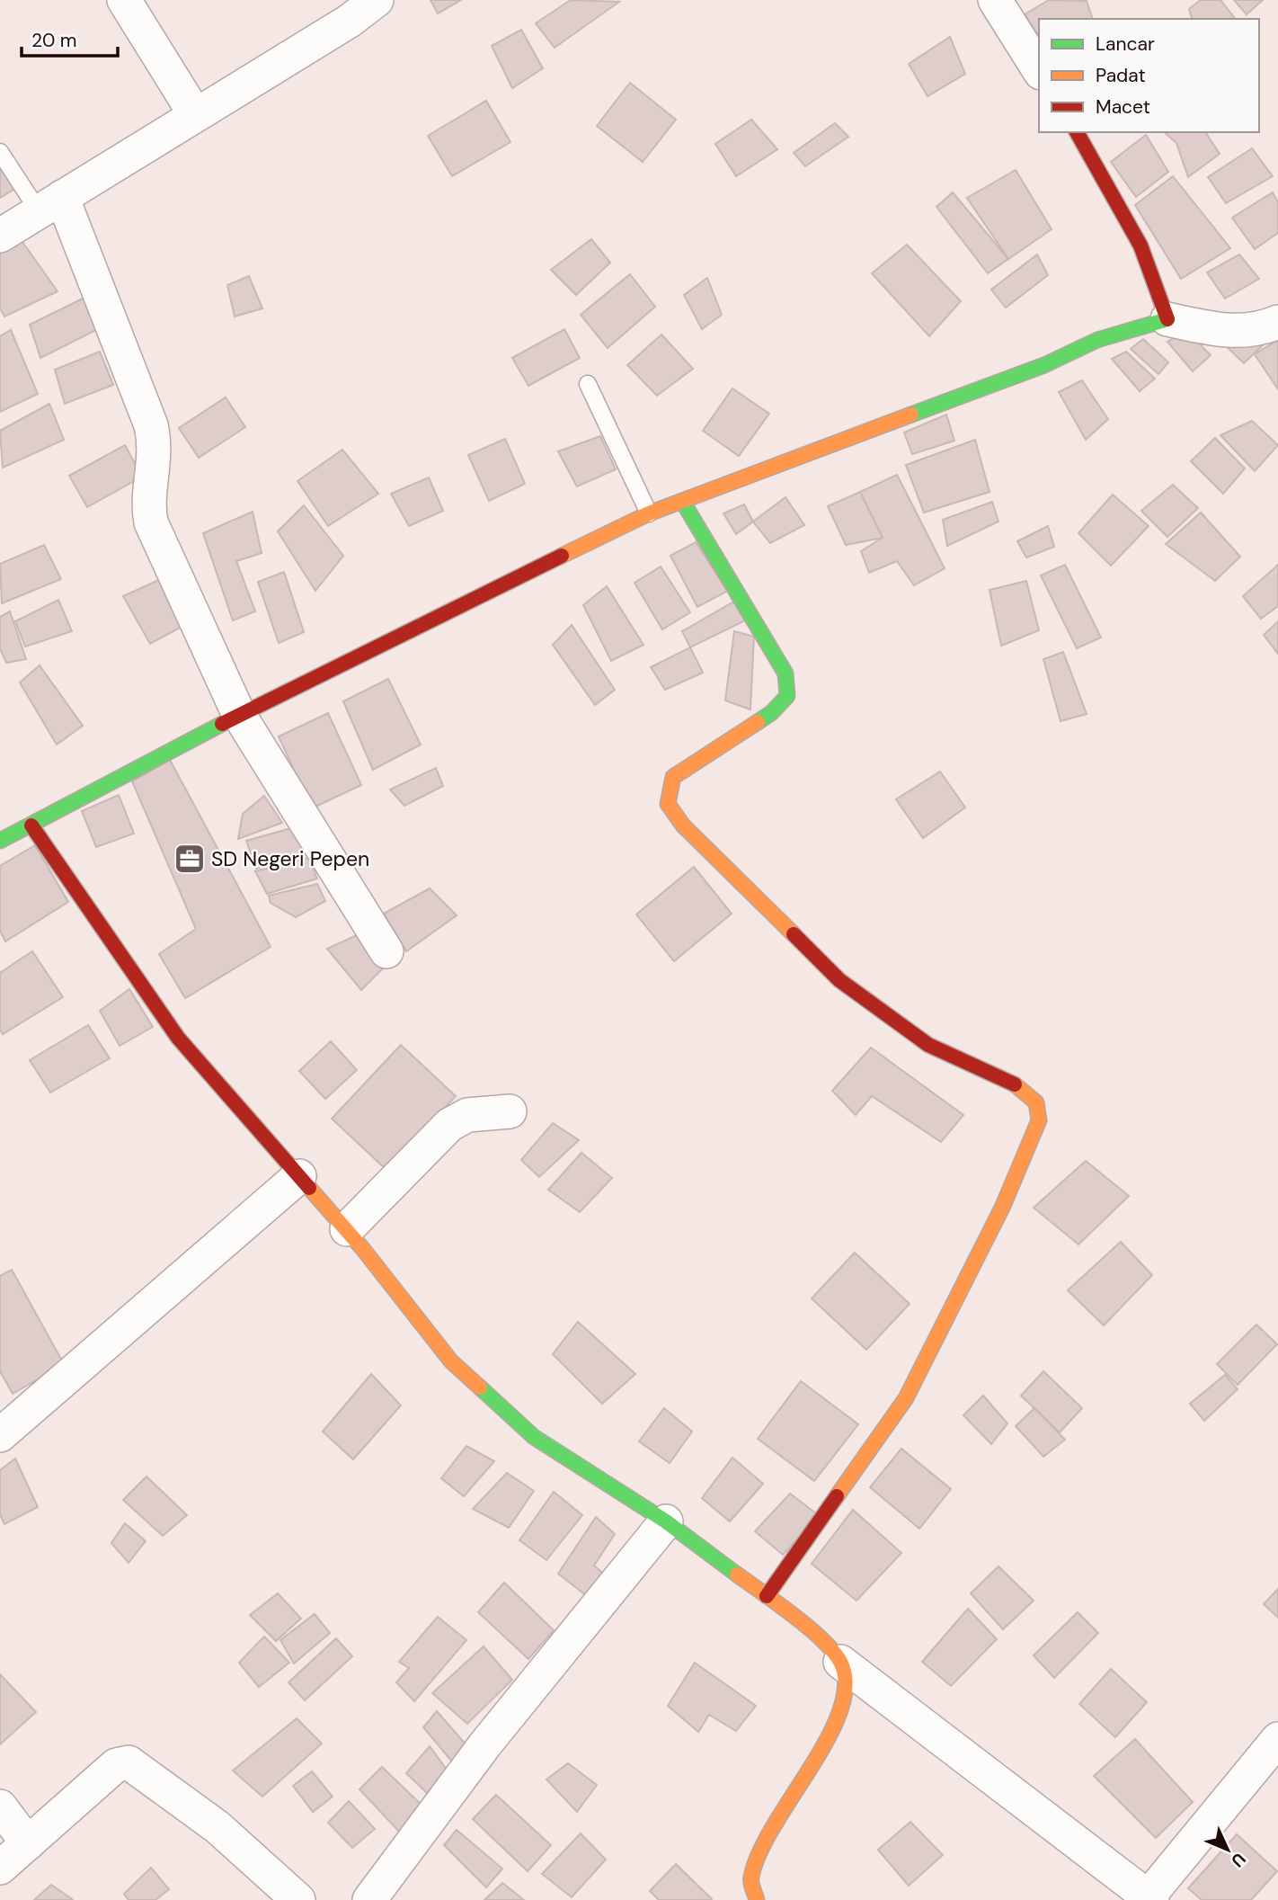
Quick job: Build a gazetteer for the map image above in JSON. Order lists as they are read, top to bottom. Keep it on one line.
{"places":{"office":["SD Negeri Pepen"]},"legend":["Lancar","Padat","Macet"],"scale_bar":"20 m","north":"bottom right"}
